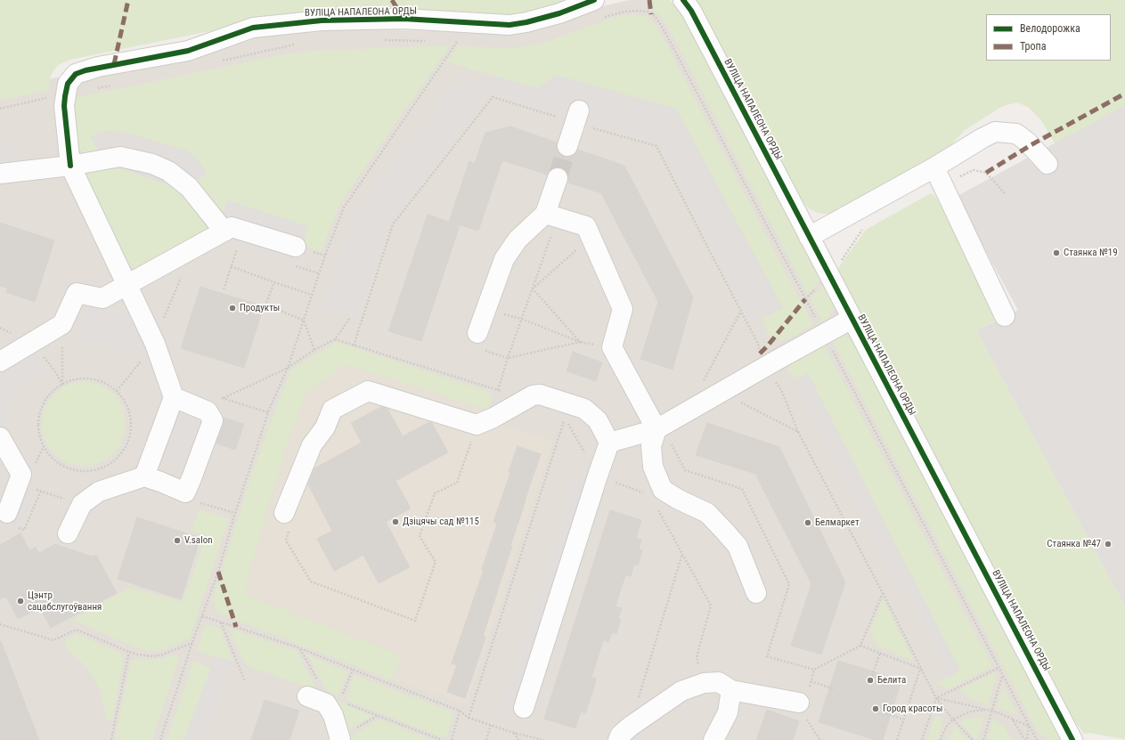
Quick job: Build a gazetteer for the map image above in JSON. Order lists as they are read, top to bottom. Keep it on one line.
{"streets":{"street":["ВУЛІЦА НАПАЛЕОНА ОРДЫ"]},"places":["Стаянка №19","Продукты","Дзіцячы сад №115","Белмаркет","V.salon","Стаянка №47","Цэнтр сацабслугоўвання","Белита","Город красоты"],"legend":["Велодорожка","Тропа"]}
